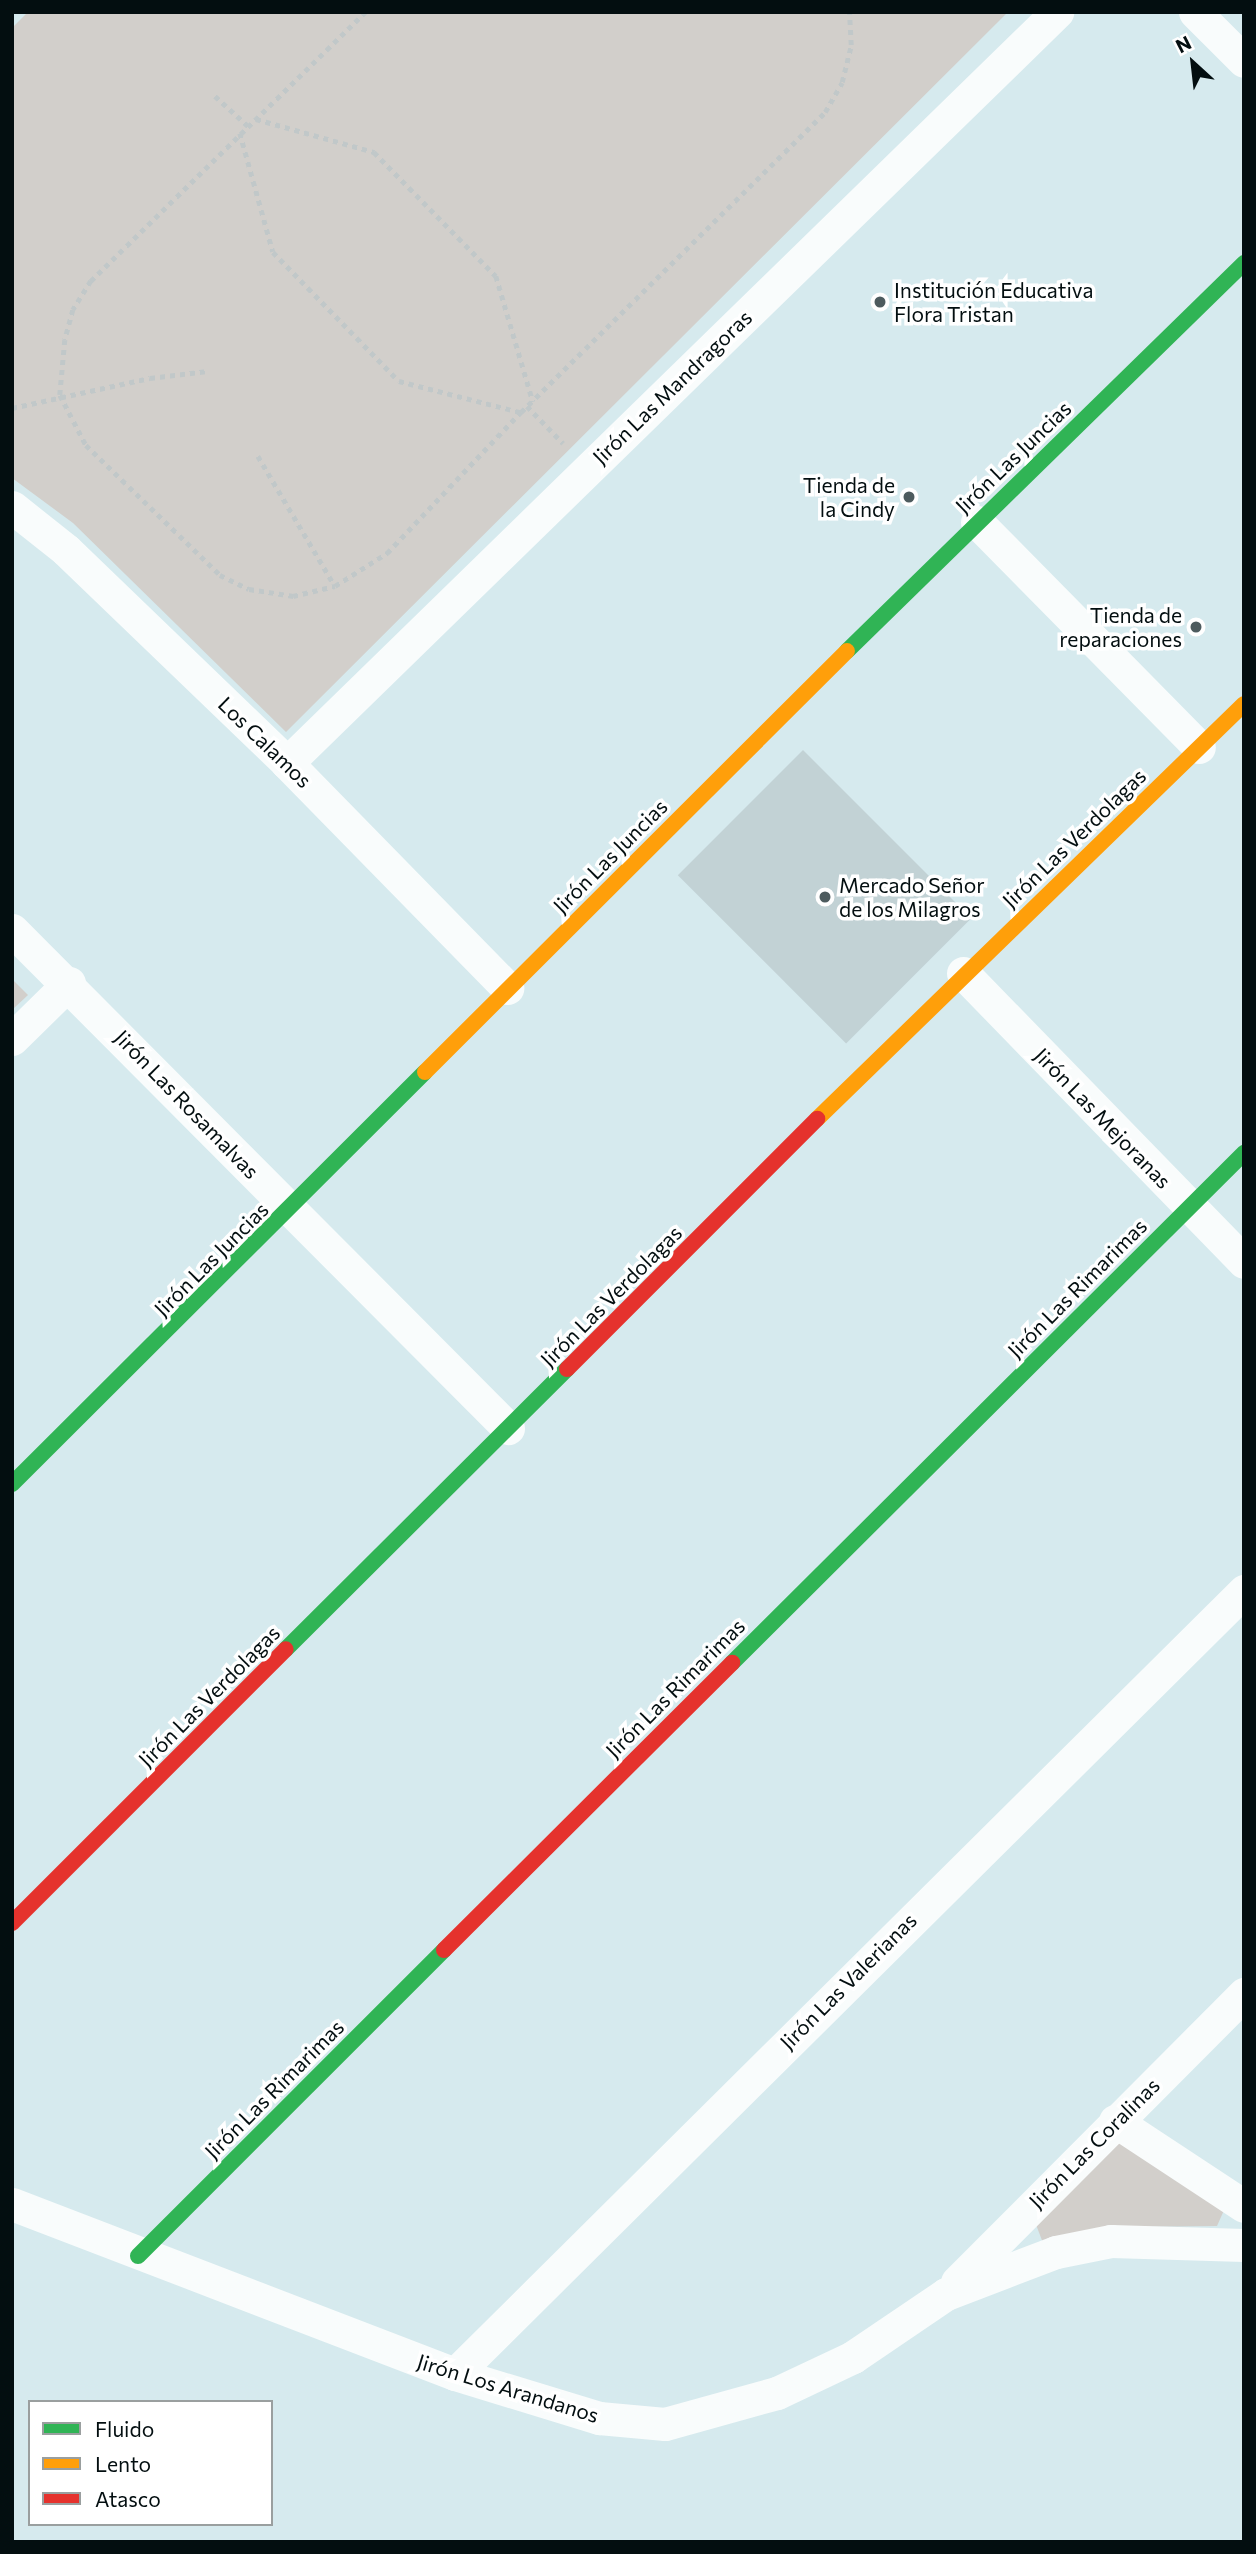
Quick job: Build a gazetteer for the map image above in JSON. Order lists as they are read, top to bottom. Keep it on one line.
{"streets":{"street":["Jirón Las Mandragoras","Jirón Las Juncias","Los Calamos","Jirón Las Verdolagas","Jirón Las Rosamalvas","Jirón Las Mejoranas","Jirón Las Rimarimas","Jirón Las Valerianas","Jirón Las Coralinas","Jirón Los Arandanos"]},"crossings":[["Jirón Las Mandragoras","Los Calamos"],["Jirón Las Juncias","Los Calamos"],["Jirón Las Juncias","Jirón Las Rosamalvas"],["Jirón Las Verdolagas","Jirón Las Rosamalvas"],["Jirón Las Verdolagas","Jirón Las Mejoranas"],["Jirón Las Mejoranas","Jirón Las Rimarimas"],["Jirón Las Rimarimas","Jirón Los Arandanos"],["Jirón Las Valerianas","Jirón Los Arandanos"],["Jirón Las Coralinas","Jirón Los Arandanos"]],"places":["Institución Educativa Flora Tristan","Tienda de la Cindy","Tienda de reparaciones","Mercado Señor de los Milagros"],"legend":["Fluido","Lento","Atasco"],"north":"top left"}
